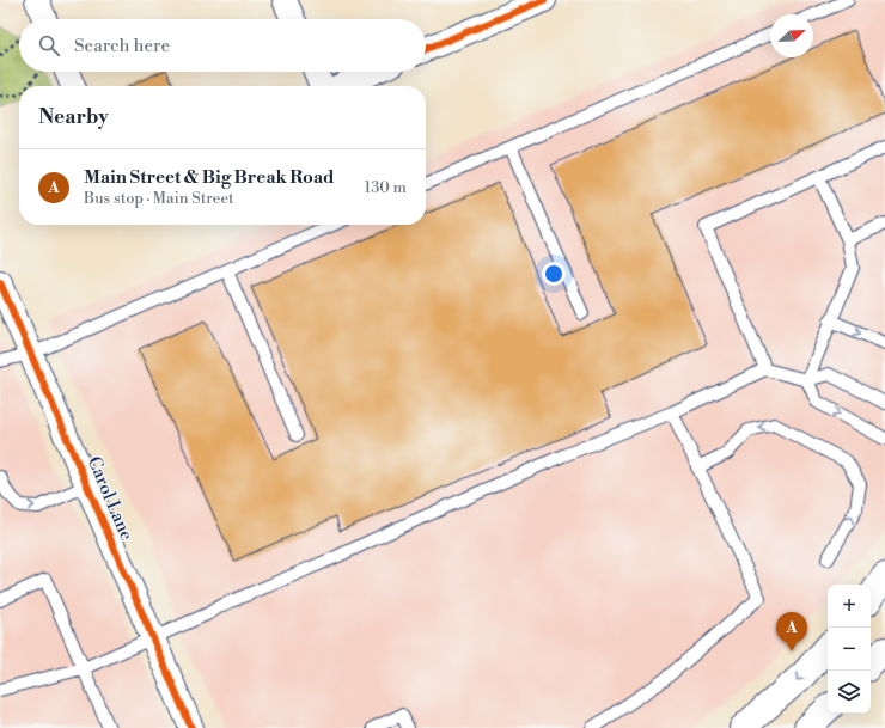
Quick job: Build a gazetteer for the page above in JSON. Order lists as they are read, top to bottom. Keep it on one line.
{"streets":{"street":["Carol Lane"]},"north":"top right","page":{"search":"Search here","heading":"Nearby","list":[{"mark":"A","name":"Main Street & Big Break Road","note":"Bus stop · Main Street","value":"130 m"}],"map_buttons":["+","−"],"pins":"A"}}
